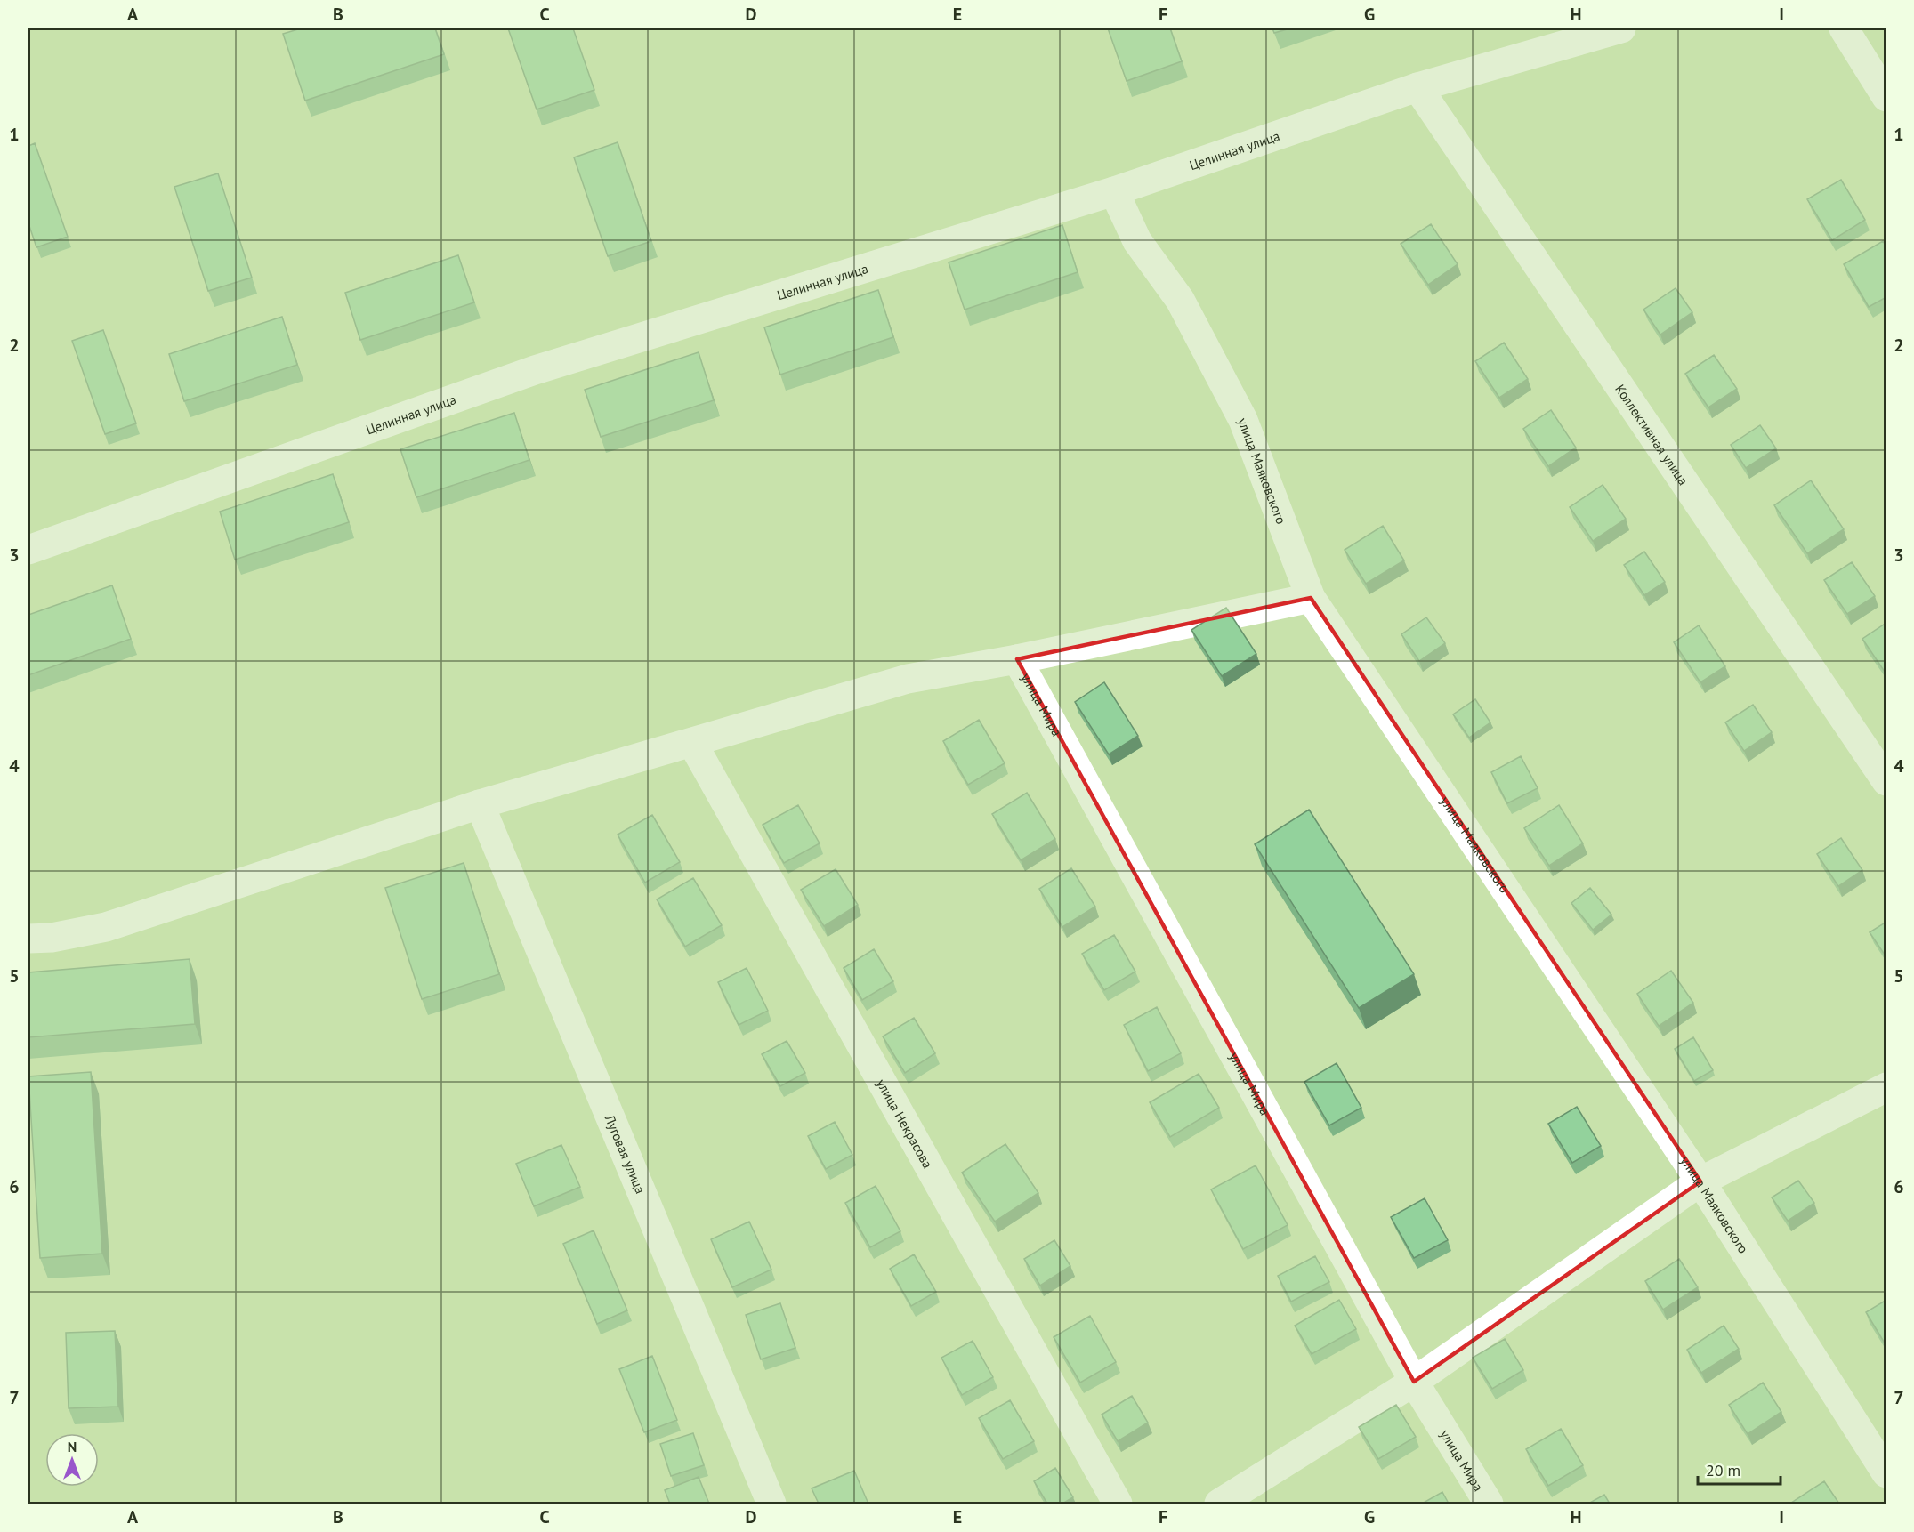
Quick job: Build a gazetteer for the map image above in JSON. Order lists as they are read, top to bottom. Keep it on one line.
{"streets":{"street":["Целинная улица","Коллективная улица","улица Маяковского","улица Мира","улица Некрасова","Луговая улица"]},"crossings":[["Целинная улица","Коллективная улица"],["Целинная улица","улица Маяковского"]],"scale_bar":"20 m","north":"top","grid":{"columns":["A","B","C","D","E","F","G","H","I"],"rows":["1","2","3","4","5","6","7"]}}
